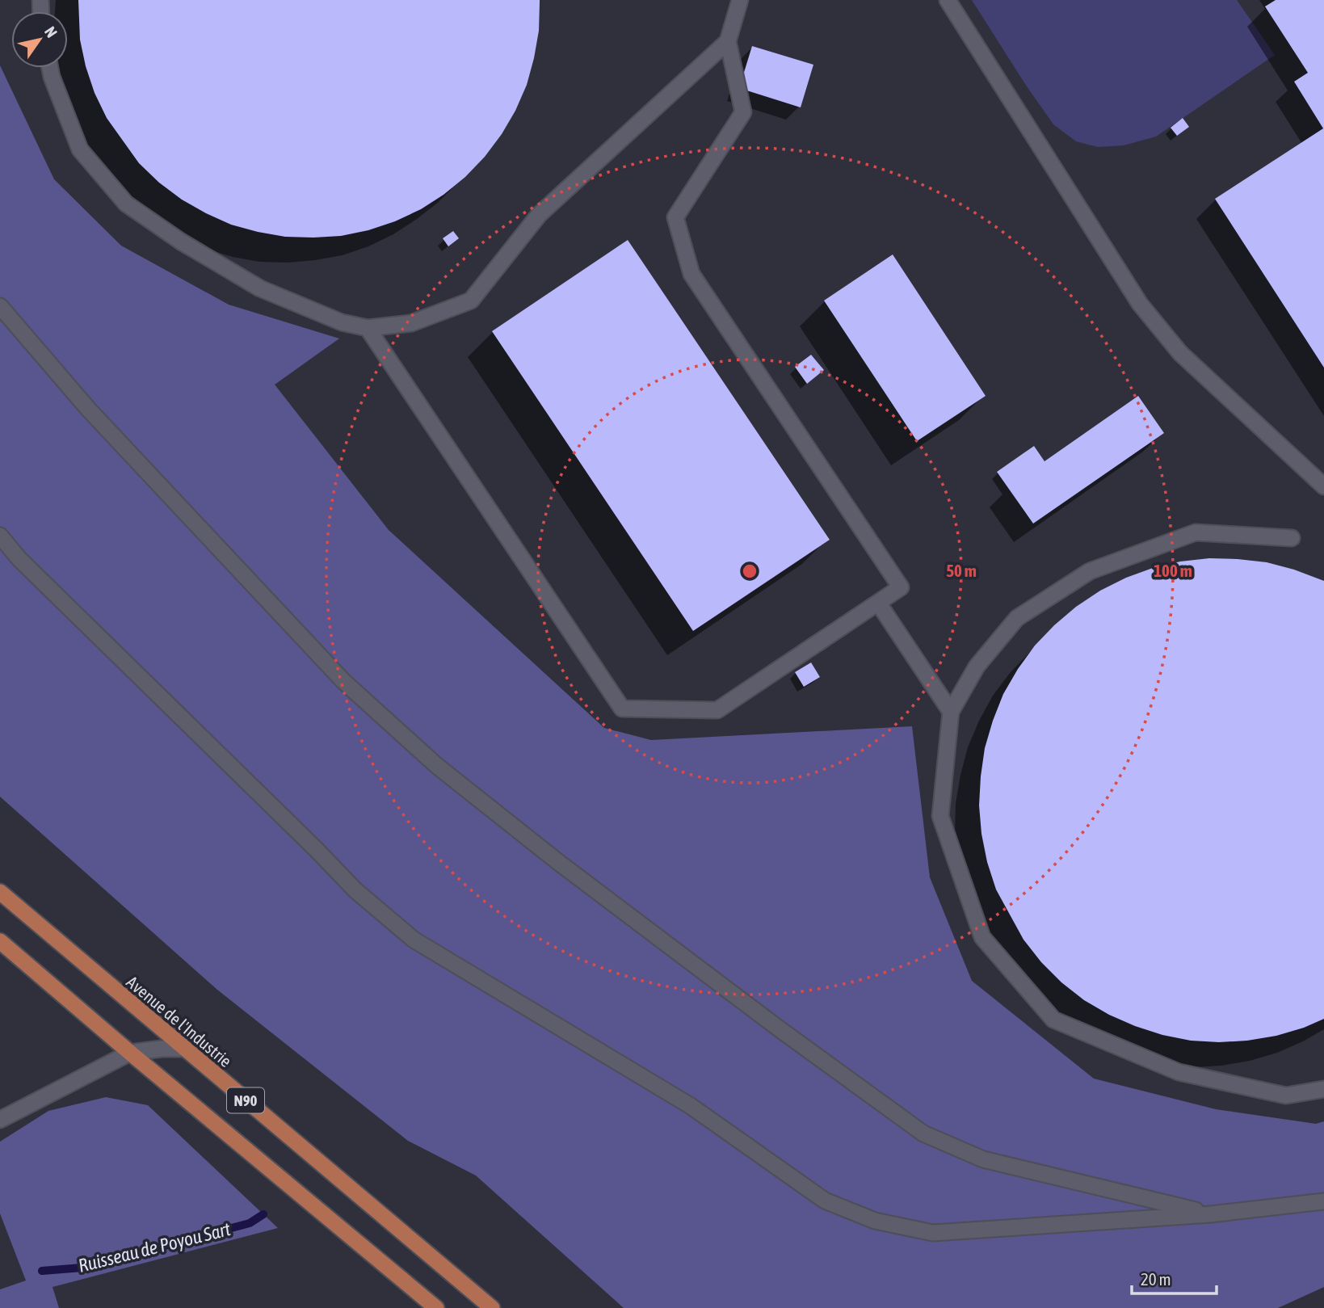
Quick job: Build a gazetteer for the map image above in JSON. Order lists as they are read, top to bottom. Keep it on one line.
{"streets":{"main road":["Avenue de l'Industrie","N90"]},"water":["Ruisseau de Poyou Sart"],"scale_bar":"20 m","north":"top right","rings":["50 m","100 m"]}
